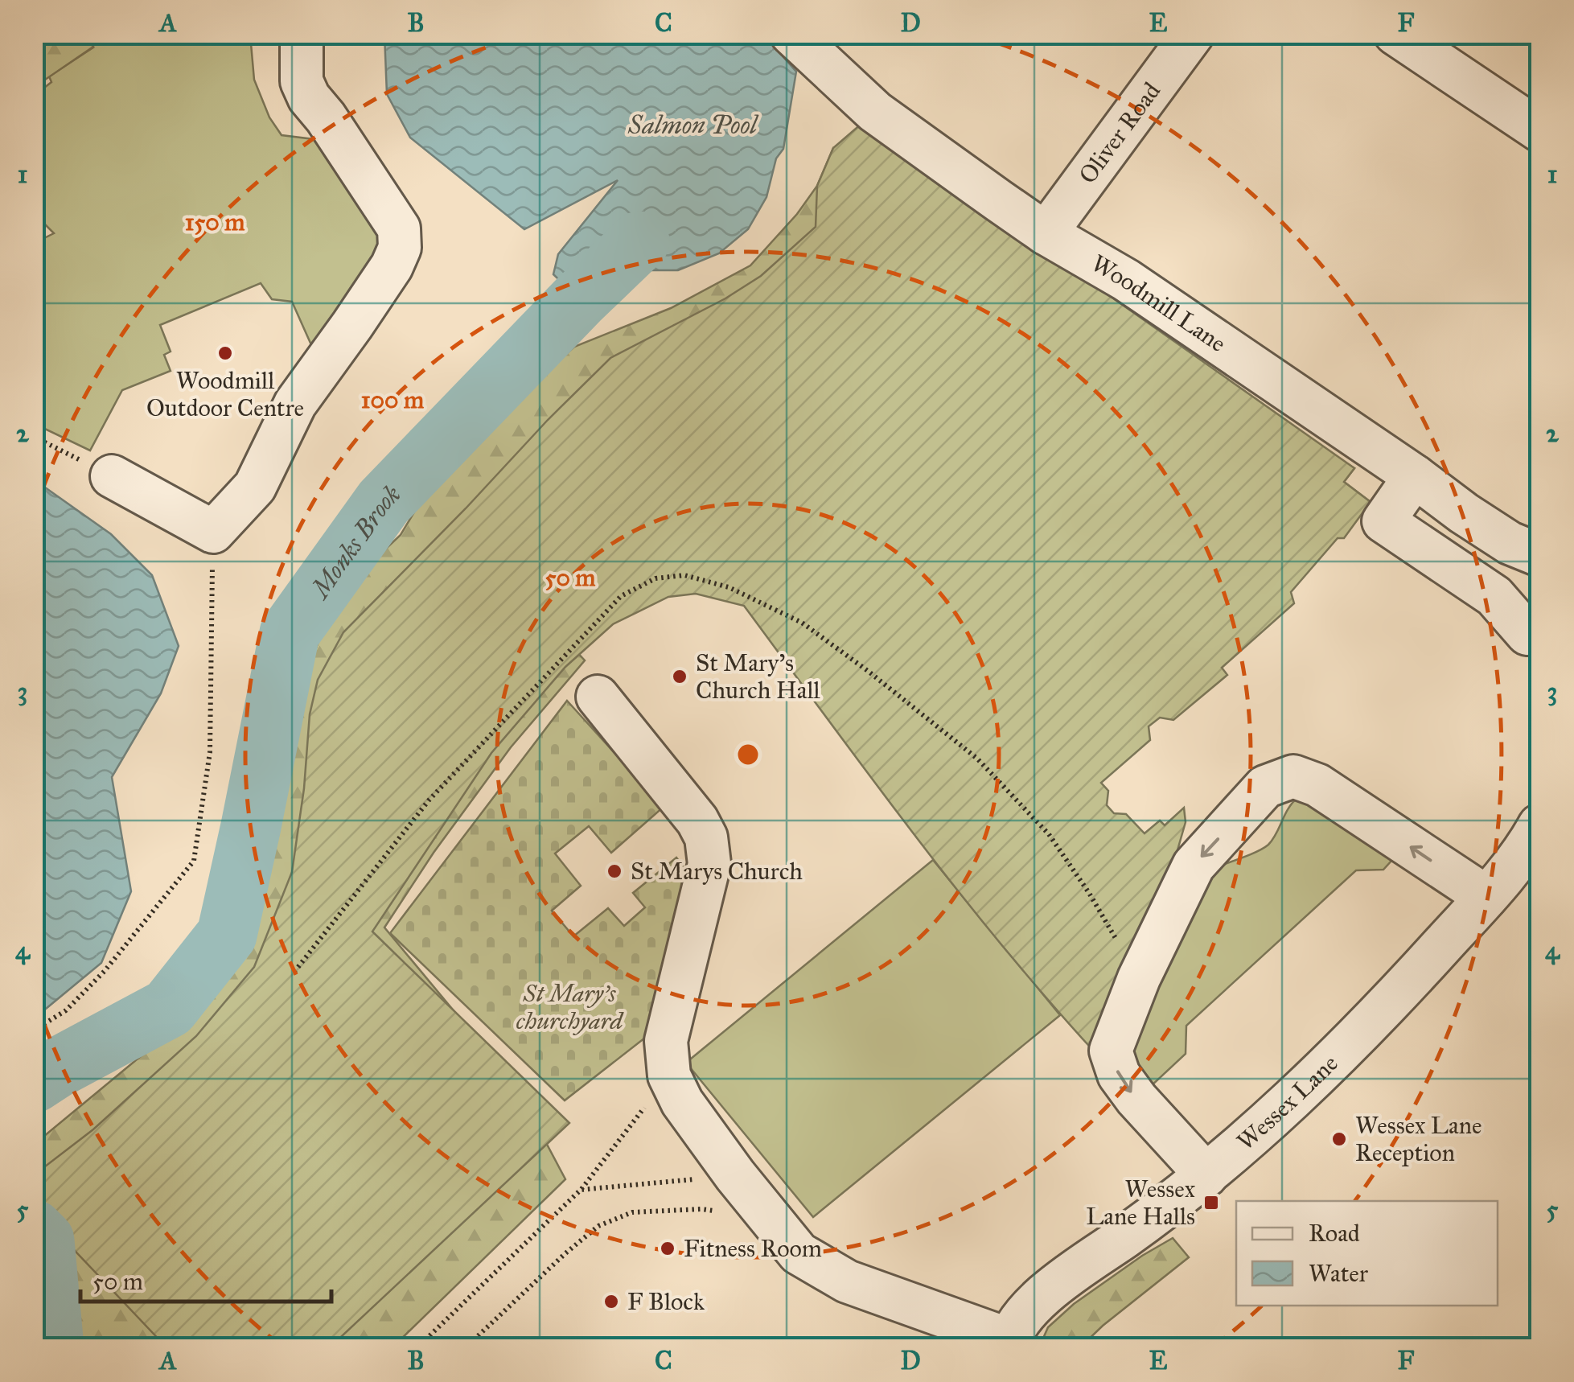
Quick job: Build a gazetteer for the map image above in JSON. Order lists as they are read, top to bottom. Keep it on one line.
{"streets":{"street":["Oliver Road","Woodmill Lane","Wessex Lane"]},"crossings":[["Oliver Road","Woodmill Lane"]],"water":["Salmon Pool","Monks Brook"],"parks":["St Mary's churchyard"],"places":{"other":["Woodmill Outdoor Centre","St Mary's Church Hall","St Marys Church","Wessex Lane Reception","Fitness Room","F Block"],"transit":["Wessex Lane Halls"]},"legend":["Road","Water"],"scale_bar":"50 m","grid":{"columns":["A","B","C","D","E","F"],"rows":["1","2","3","4","5"]},"rings":["150 m","100 m","50 m"]}
